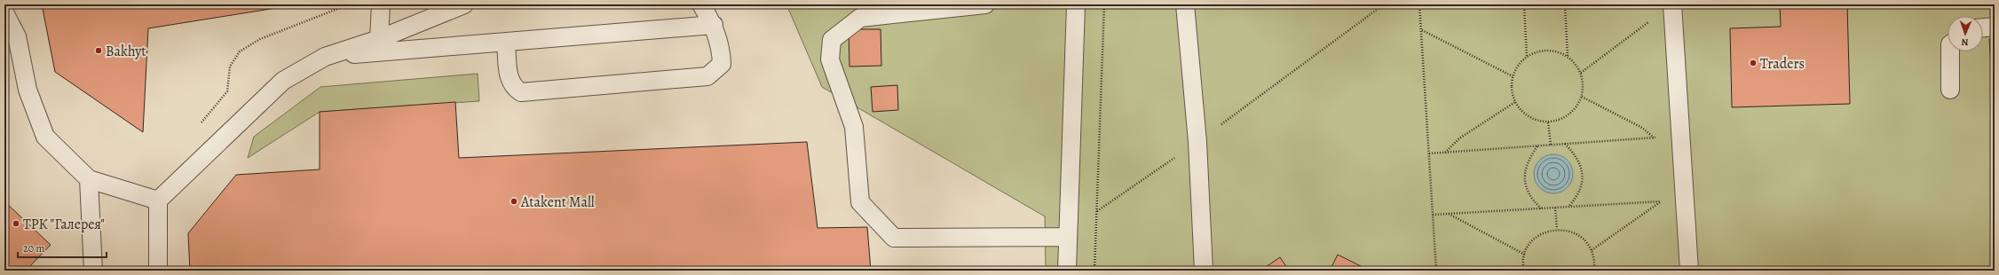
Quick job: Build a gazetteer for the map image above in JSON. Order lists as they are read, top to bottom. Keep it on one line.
{"places":["Bakhyt","Traders","Atakent Mall","ТРК \"Галерея\""],"scale_bar":"20 m","north":"bottom"}
